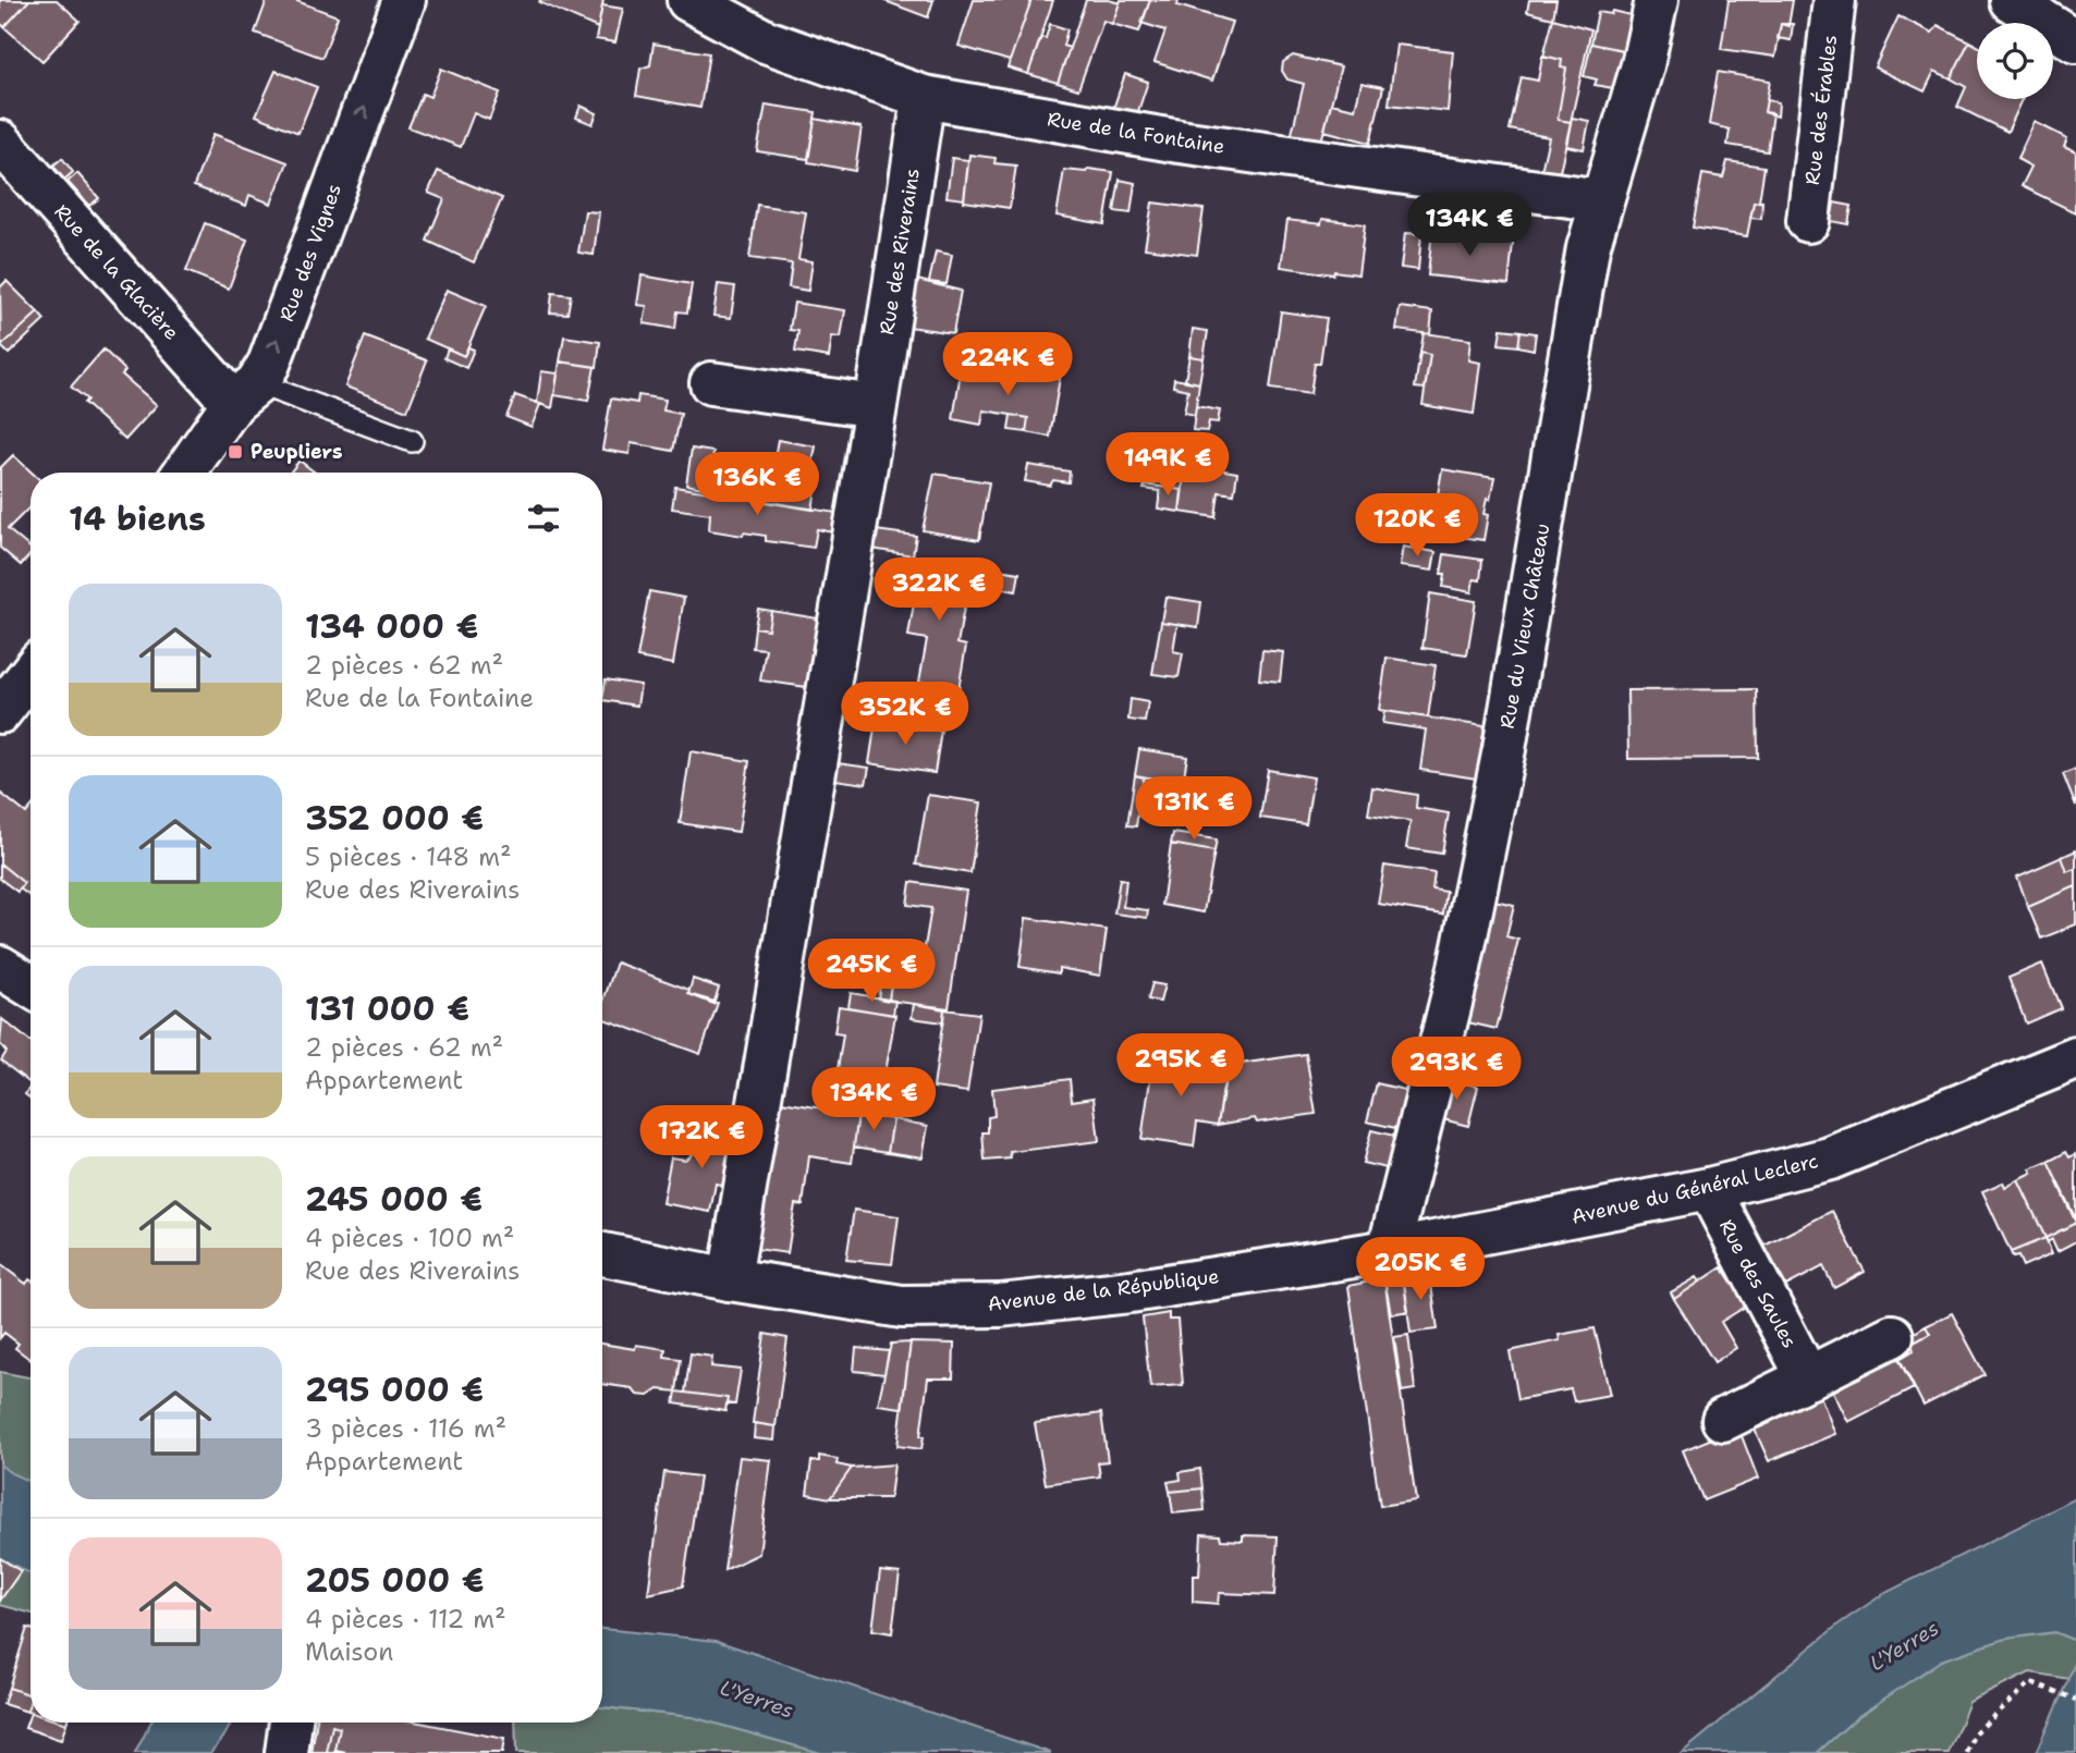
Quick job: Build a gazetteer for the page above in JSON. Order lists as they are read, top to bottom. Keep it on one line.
{"streets":{"street":["Rue des Érables","Rue de la Fontaine","Rue des Riverains","Rue des Vignes","Rue de la Glacière","Rue du Vieux Château","Avenue du Général Leclerc","Rue des Saules","Avenue de la République"]},"crossings":[["Rue de la Fontaine","Rue des Riverains"],["Rue de la Fontaine","Rue du Vieux Château"],["Rue des Riverains","Avenue de la République"],["Rue des Vignes","Rue de la Glacière"],["Rue du Vieux Château","Avenue du Général Leclerc"],["Rue du Vieux Château","Avenue de la République"],["Avenue du Général Leclerc","Rue des Saules"],["Avenue du Général Leclerc","Avenue de la République"]],"one_way":["Rue des Vignes"],"water":["L'Yerres"],"places":{"transit":["Peupliers"]},"page":{"price":["134K €","224K €","149K €","136K €","120K €","322K €","352K €","131K €","245K €","295K €","293K €","134K €","172K €","205K €"],"heading":"14 biens","list":[{"name":"134 000 €","note":"2 pièces · 62 m² · Rue de la Fontaine"},{"name":"352 000 €","note":"5 pièces · 148 m² · Rue des Riverains"},{"name":"131 000 €","note":"2 pièces · 62 m² · Appartement"},{"name":"245 000 €","note":"4 pièces · 100 m² · Rue des Riverains"},{"name":"295 000 €","note":"3 pièces · 116 m² · Appartement"},{"name":"205 000 €","note":"4 pièces · 112 m² · Maison"}]}}
